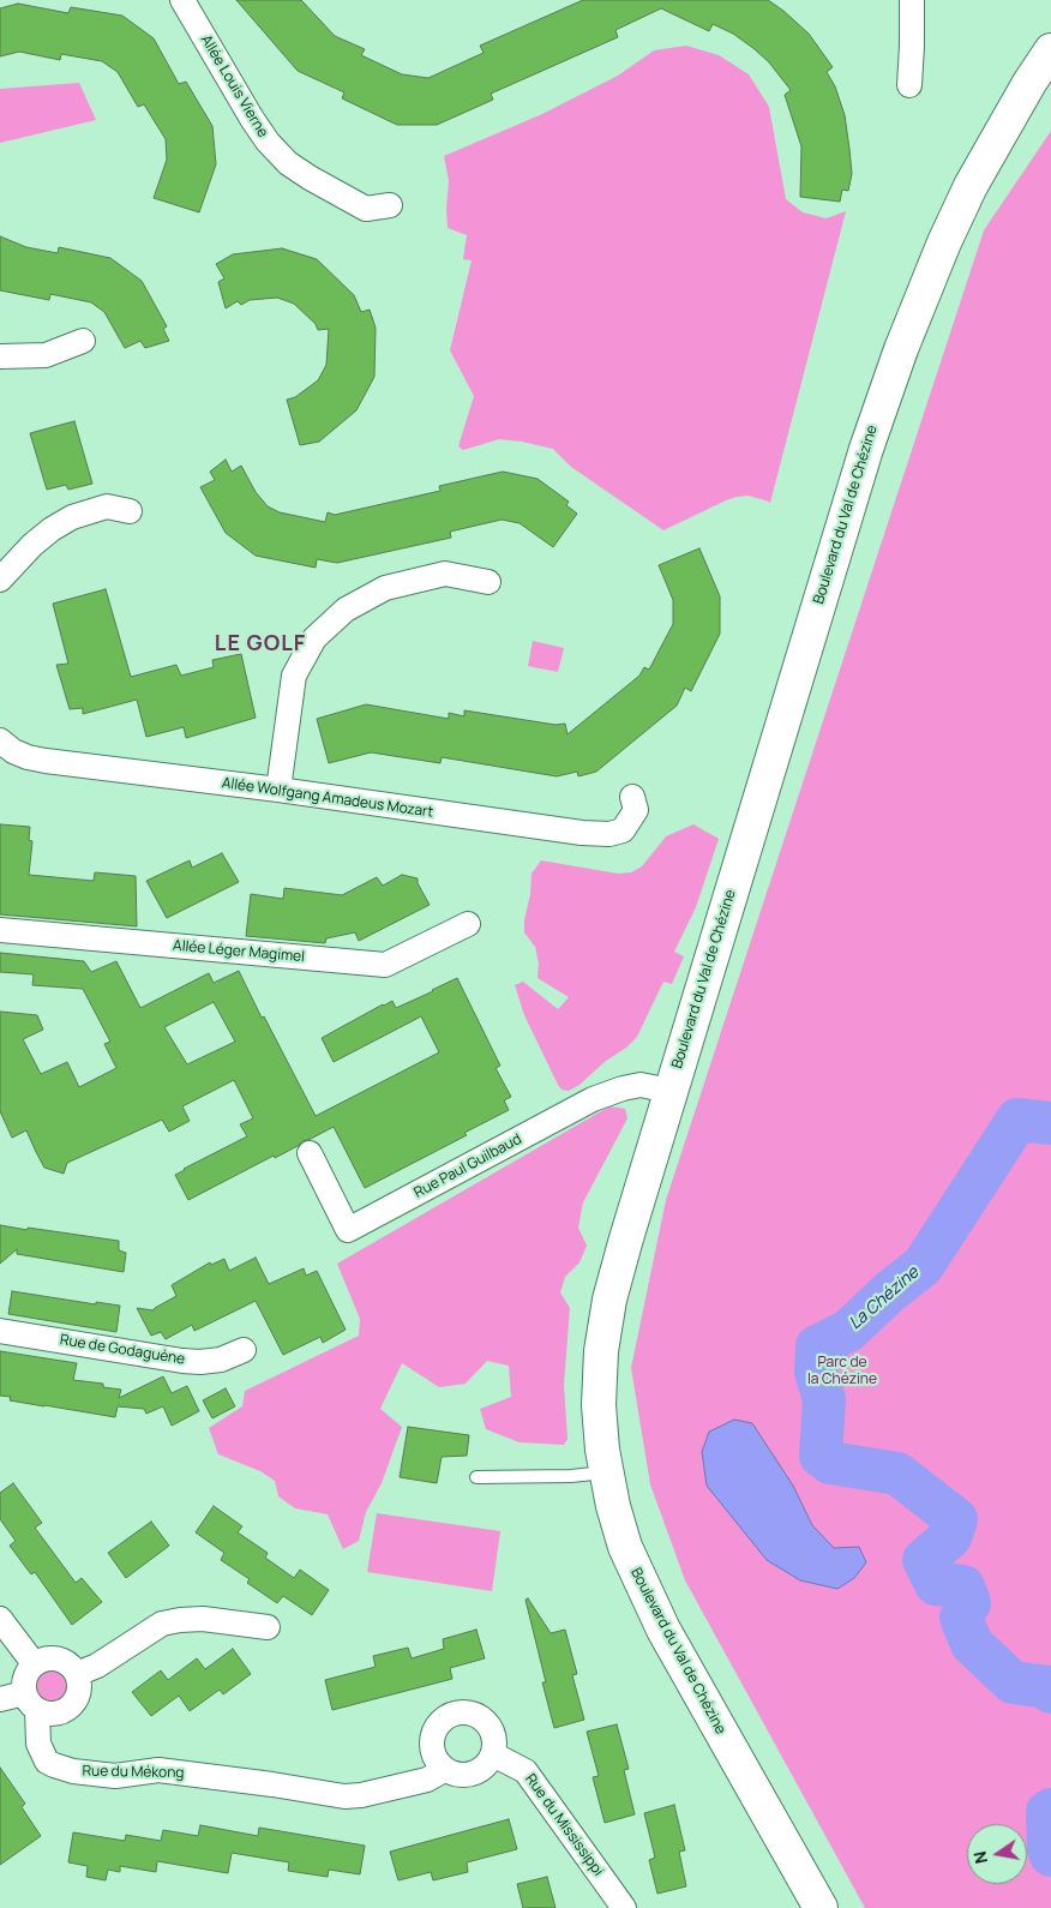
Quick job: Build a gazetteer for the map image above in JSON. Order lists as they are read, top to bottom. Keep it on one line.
{"streets":{"street":["Allée Louis Vierne","Boulevard du Val de Chézine","Allée Wolfgang Amadeus Mozart","Allée Léger Magimel","Rue Paul Guilbaud","Rue de Godaguène","Rue du Mékong","Rue du Mississippi"]},"crossings":[["Boulevard du Val de Chézine","Rue Paul Guilbaud"],["Rue du Mékong","Rue du Mississippi"]],"districts":["LE GOLF"],"water":["La Chézine"],"parks":["Parc de la Chézine"],"north":"left"}
